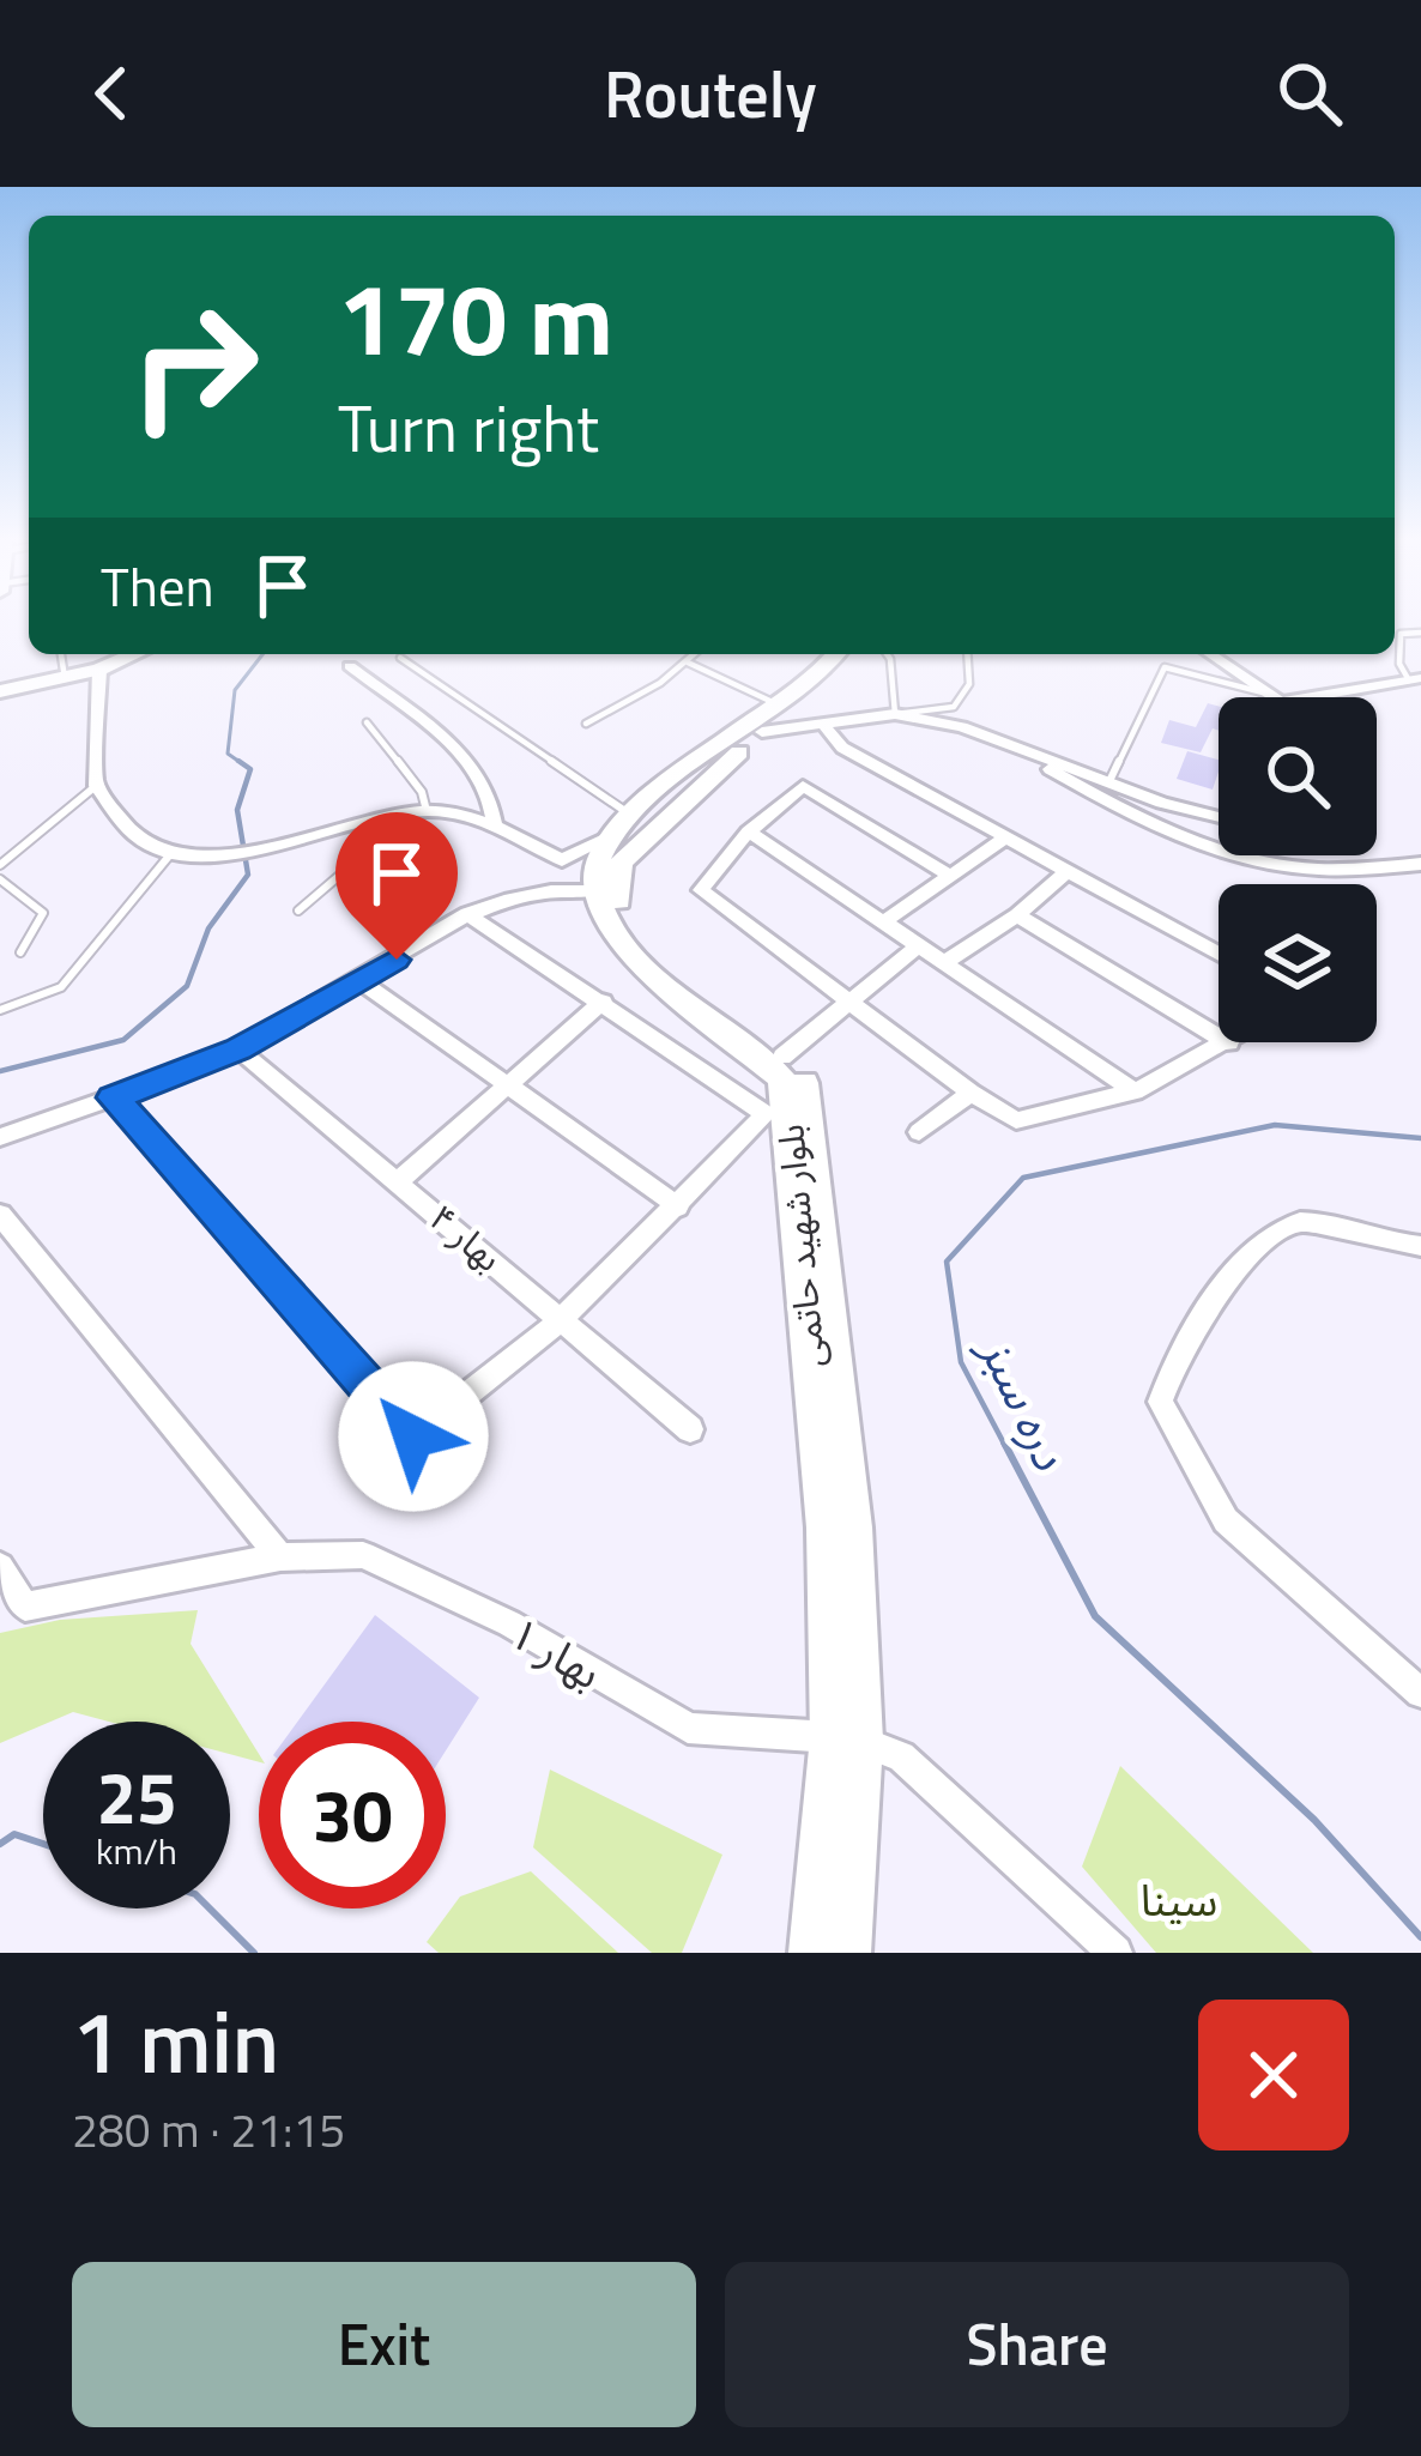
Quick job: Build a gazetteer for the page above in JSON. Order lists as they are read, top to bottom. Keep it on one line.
{"streets":{"main road":["بلوار شهید حاتمی"],"street":["بهار ۴","بهار ۱"]},"crossings":[["بلوار شهید حاتمی","بهار ۱"]],"water":["دره سبز"],"parks":["سینا"],"page":{"header":"Routely","turn":["170 m","Turn right"],"then":"Then","speed":"25 km/h","limit":"30","heading":["1 min","280 m · 21:15"],"buttons":["Exit","Share"]}}
